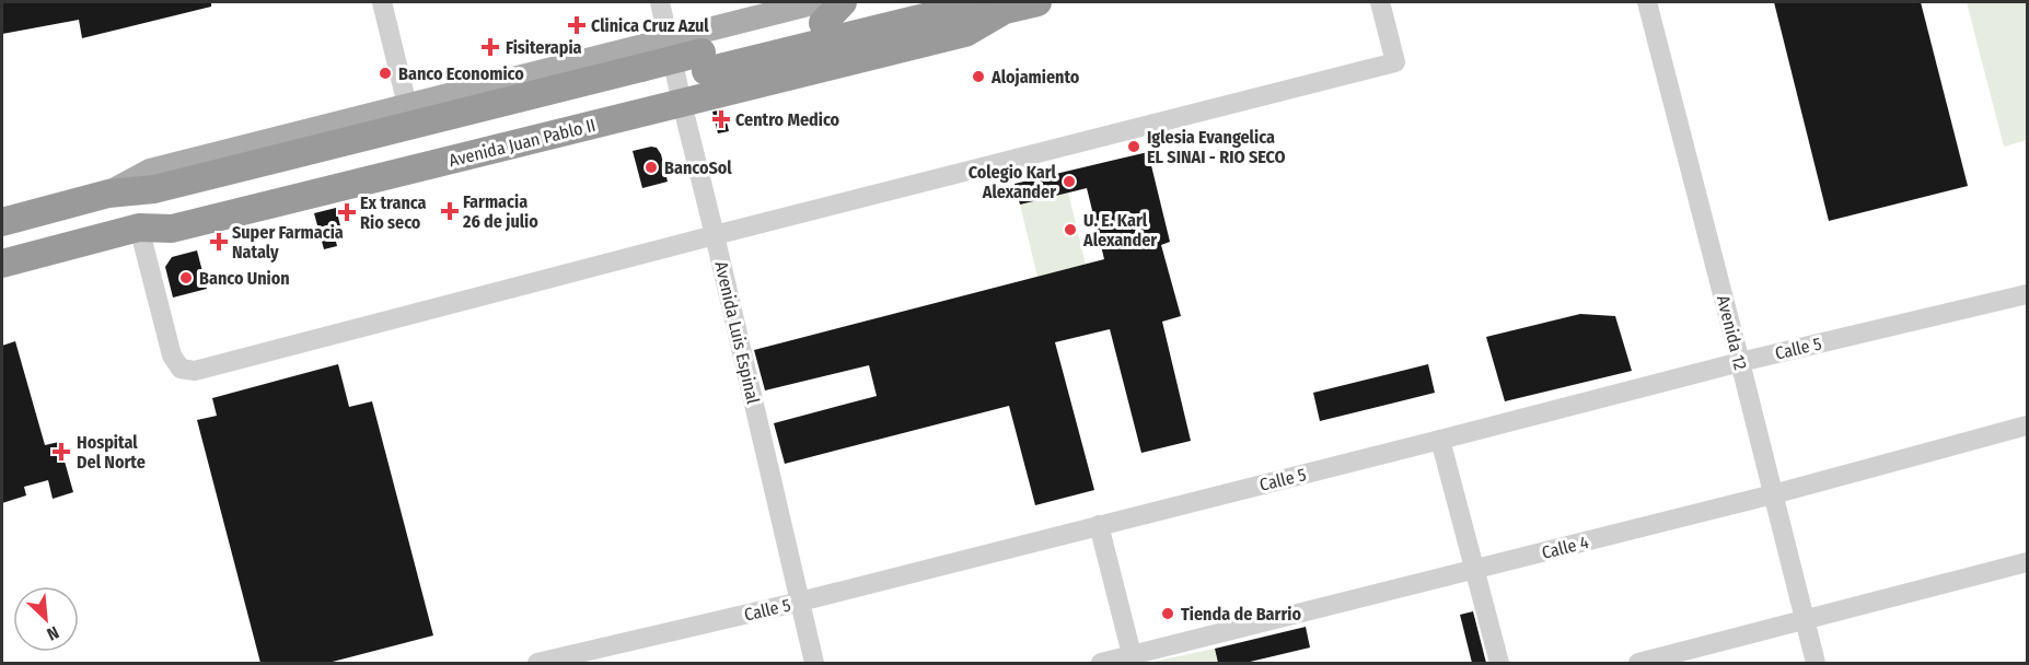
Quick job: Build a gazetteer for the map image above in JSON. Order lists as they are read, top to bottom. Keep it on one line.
{"streets":{"highway":["Avenida Juan Pablo II"],"street":["Avenida Luis Espinal","Avenida 12","Calle 5","Calle 4"]},"crossings":[["Avenida Juan Pablo II","Avenida Luis Espinal"],["Avenida Luis Espinal","Calle 5"],["Avenida 12","Calle 5"],["Avenida 12","Calle 4"]],"places":{"health":["Clinica Cruz Azul","Fisiterapia","Centro Medico","Farmacia 26 de julio","Ex tranca Rio seco","Super Farmacia Nataly","Hospital Del Norte"],"other":["Banco Economico","Alojamiento","Iglesia Evangelica EL SINAI - RIO SECO","BancoSol","Colegio Karl Alexander","U. E. Karl Alexander","Banco Union","Tienda de Barrio"]},"north":"bottom right"}
